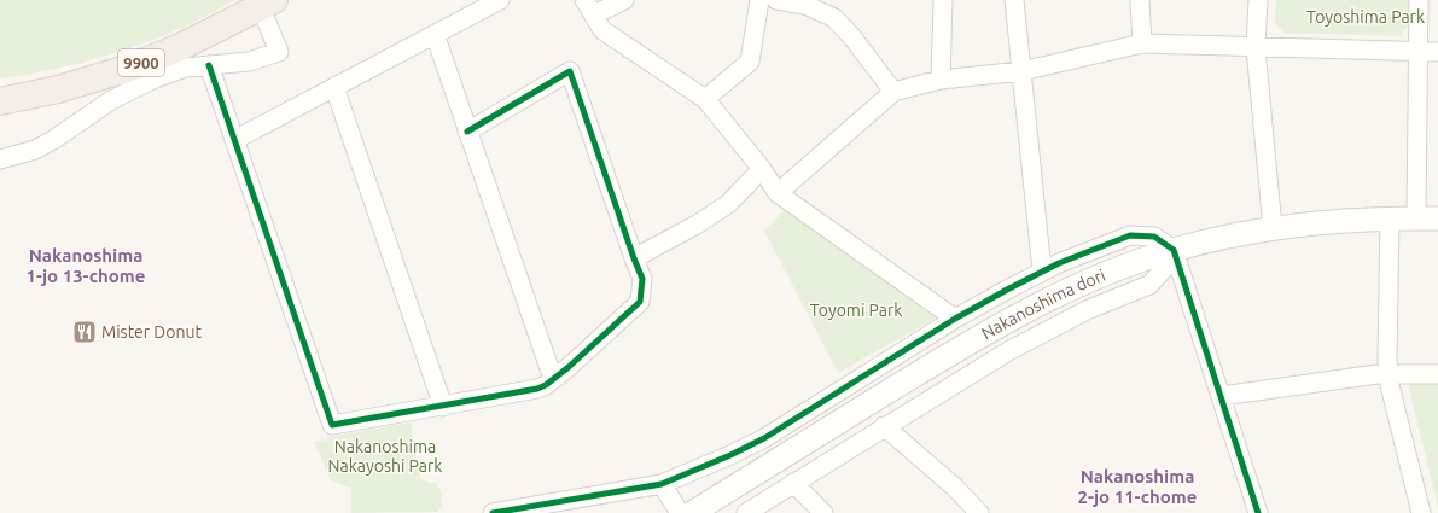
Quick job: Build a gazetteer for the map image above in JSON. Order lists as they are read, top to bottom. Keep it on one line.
{"streets":{"main road":["9900"],"street":["Nakanoshima dori"]},"districts":["Nakanoshima 1-jo 13-chome","Nakanoshima 2-jo 11-chome"],"parks":["Toyoshima Park","Toyomi Park","Nakanoshima Nakayoshi Park"],"places":{"restaurant":["Mister Donut"]}}
